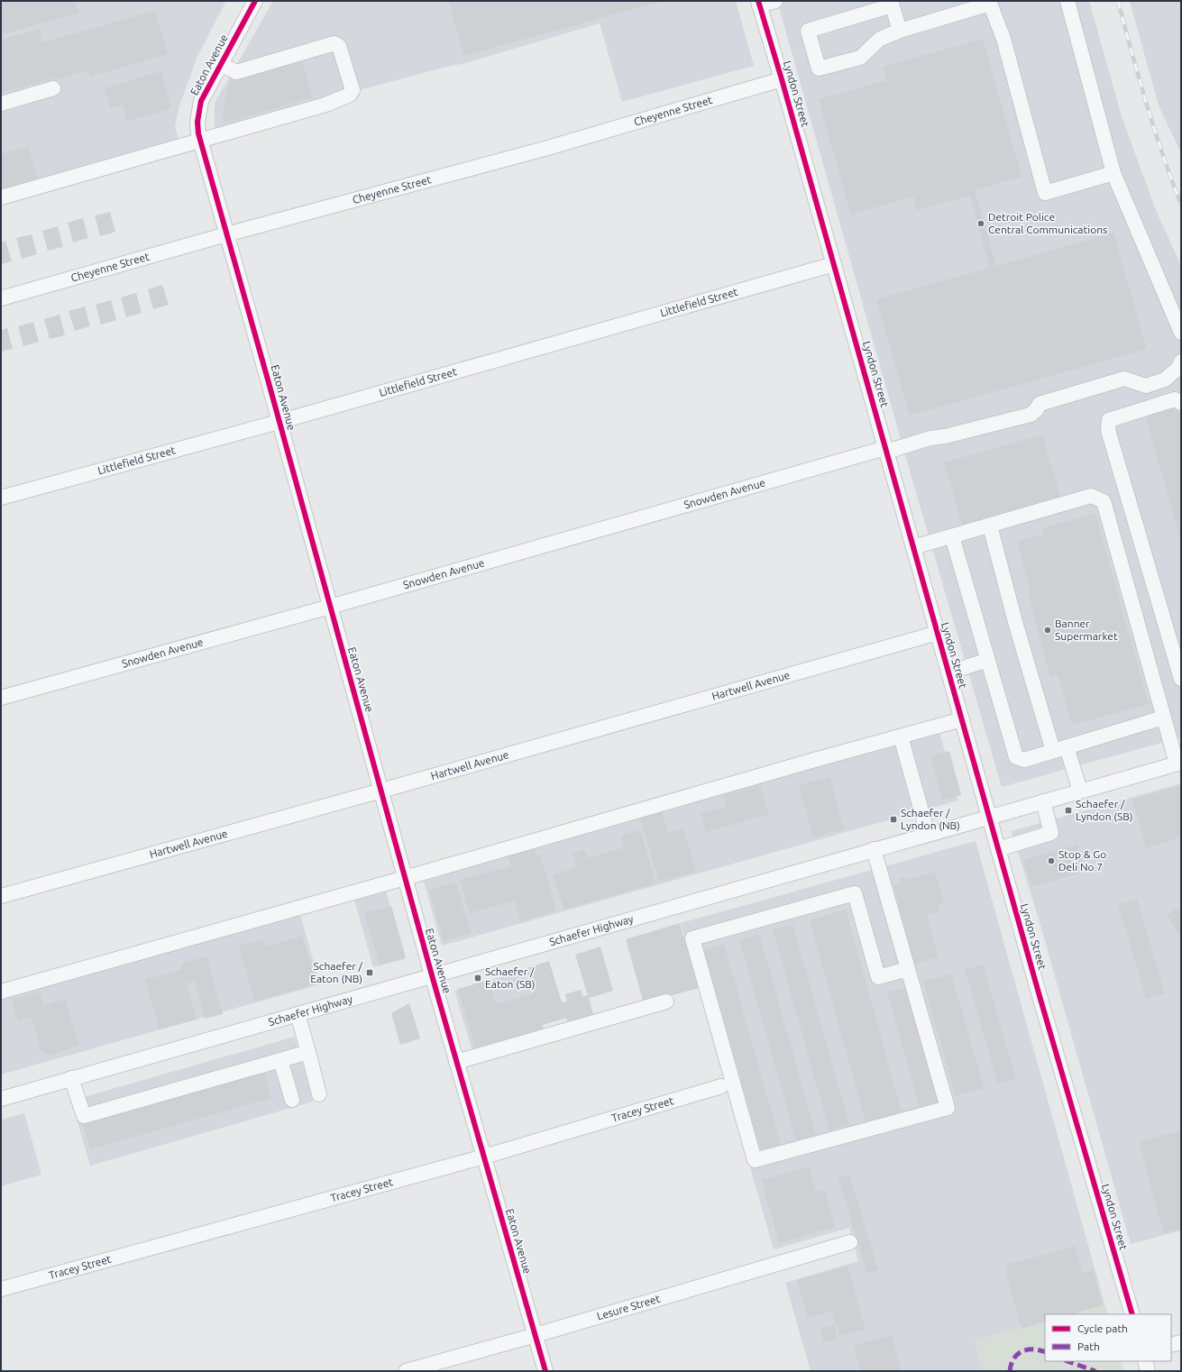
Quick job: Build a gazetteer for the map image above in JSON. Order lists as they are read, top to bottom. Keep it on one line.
{"streets":{"street":["Eaton Avenue","Lyndon Street","Cheyenne Street","Littlefield Street","Snowden Avenue","Hartwell Avenue","Schaefer Highway","Tracey Street","Lesure Street"]},"crossings":[["Eaton Avenue","Cheyenne Street"],["Eaton Avenue","Littlefield Street"],["Eaton Avenue","Snowden Avenue"],["Eaton Avenue","Hartwell Avenue"],["Eaton Avenue","Schaefer Highway"],["Eaton Avenue","Tracey Street"],["Eaton Avenue","Lesure Street"],["Lyndon Street","Cheyenne Street"],["Lyndon Street","Littlefield Street"],["Lyndon Street","Snowden Avenue"],["Lyndon Street","Hartwell Avenue"],["Lyndon Street","Schaefer Highway"]],"places":{"other":["Detroit Police Central Communications","Banner Supermarket","Stop & Go Deli No 7"],"transit":["Schaefer / Lyndon (SB)","Schaefer / Lyndon (NB)","Schaefer / Eaton (NB)","Schaefer / Eaton (SB)"]},"legend":["Cycle path","Path"]}
